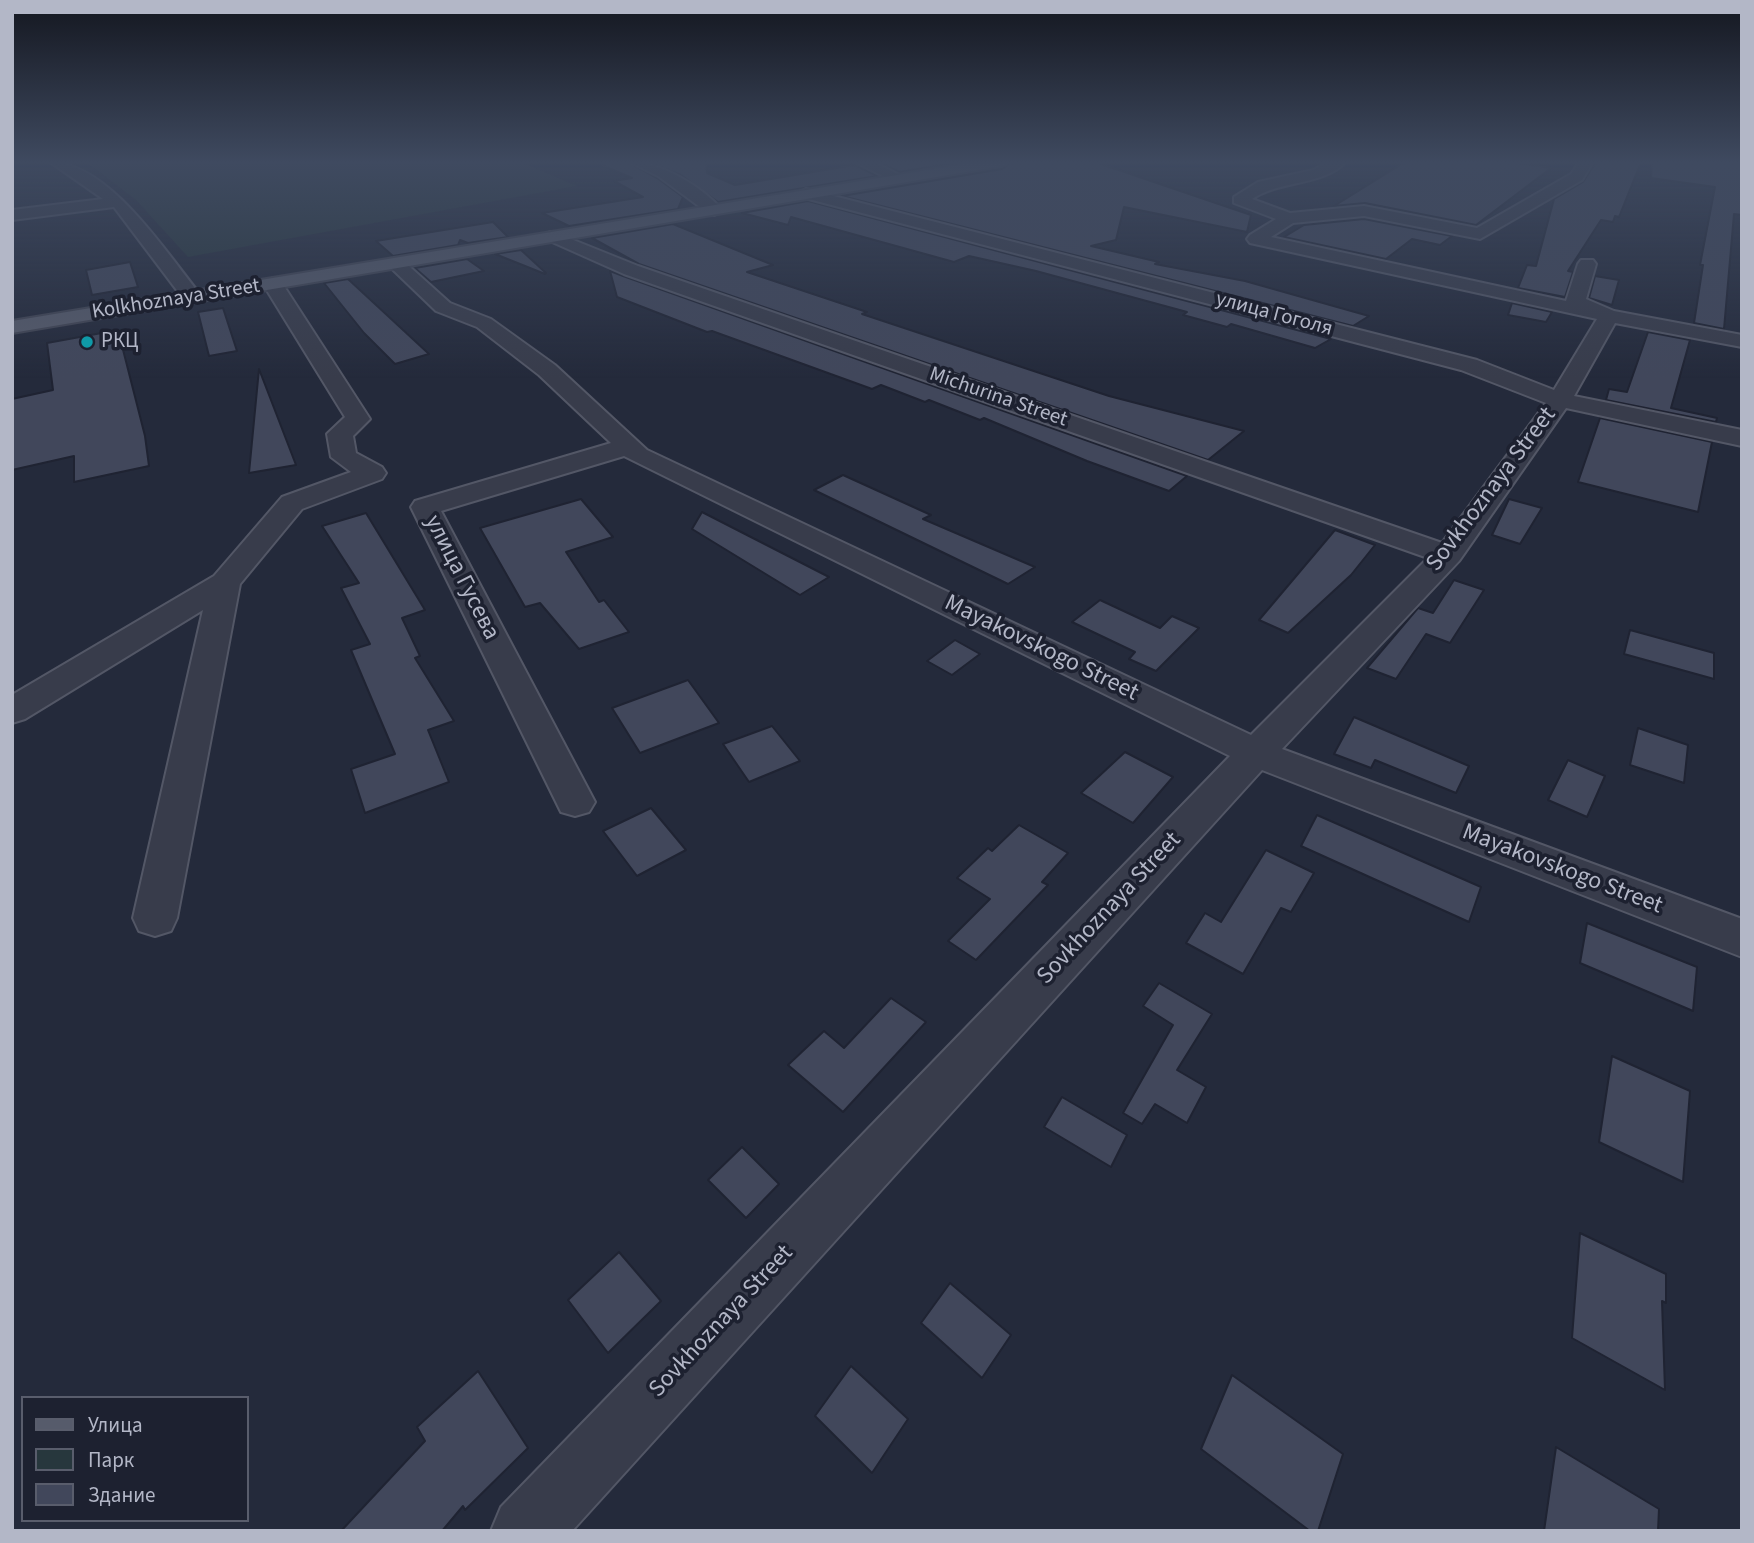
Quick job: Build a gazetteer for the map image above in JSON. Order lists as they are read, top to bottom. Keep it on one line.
{"streets":{"main road":["Kolkhoznaya Street"],"street":["улица Гоголя","Michurina Street","Sovkhoznaya Street","улица Гусева","Mayakovskogo Street"]},"crossings":[["Kolkhoznaya Street","Michurina Street"],["Kolkhoznaya Street","Mayakovskogo Street"],["улица Гоголя","Sovkhoznaya Street"],["Michurina Street","Sovkhoznaya Street"],["Sovkhoznaya Street","Mayakovskogo Street"],["улица Гусева","Mayakovskogo Street"]],"places":["РКЦ"],"legend":["Улица","Парк","Здание"]}
